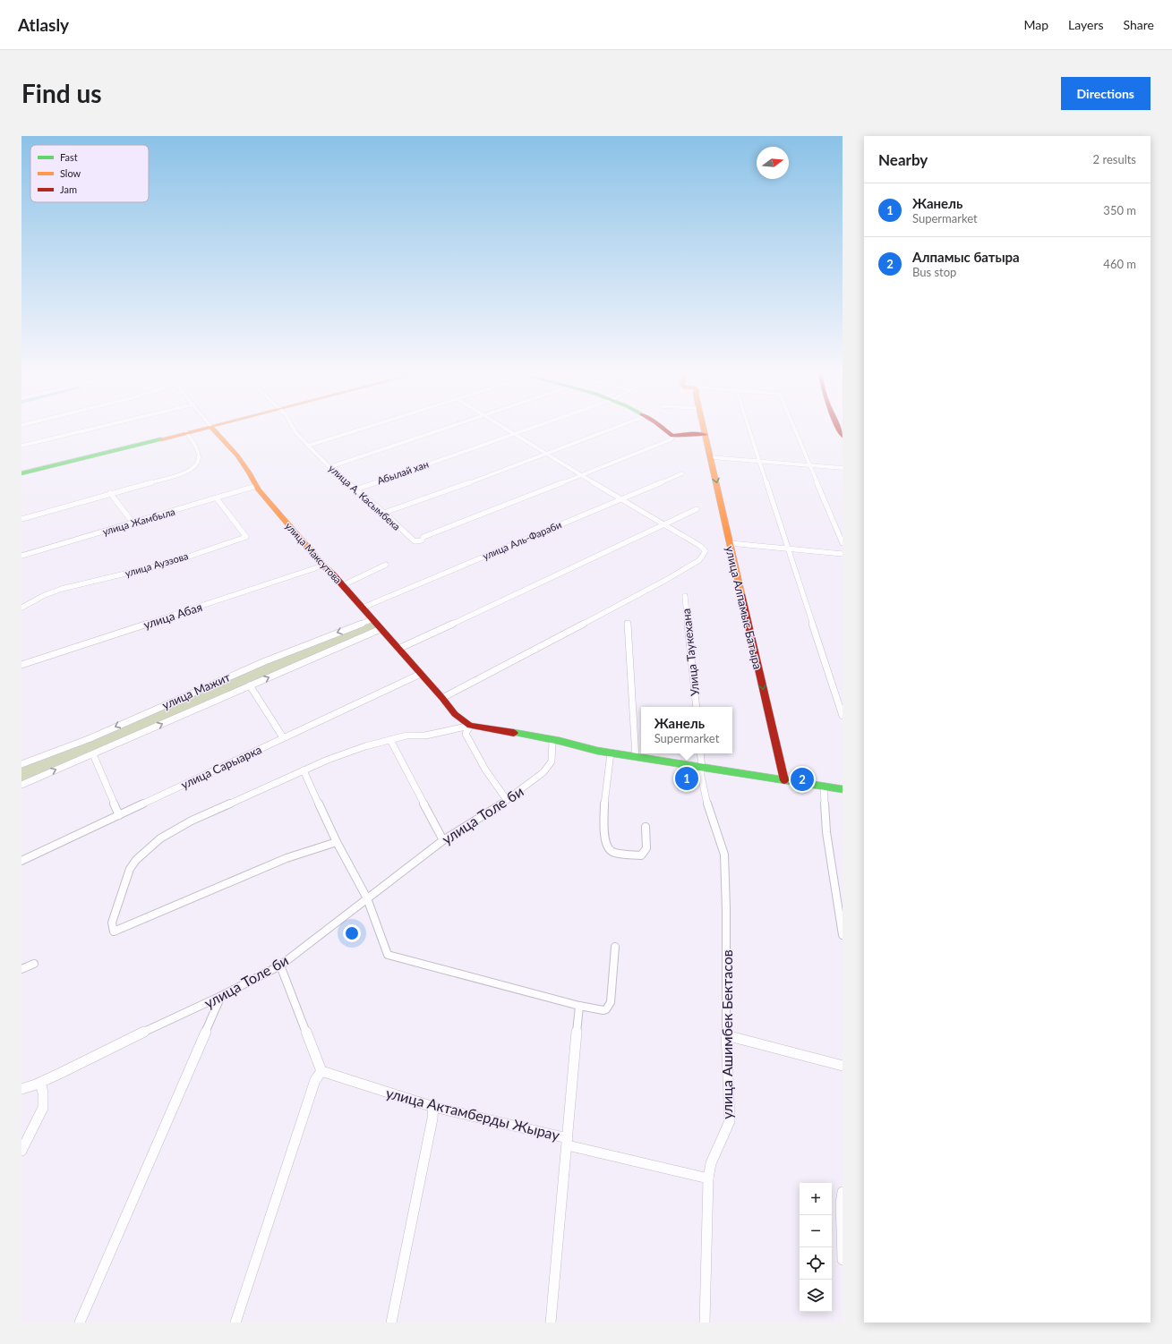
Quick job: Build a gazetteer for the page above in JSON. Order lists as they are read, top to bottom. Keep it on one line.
{"streets":{"street":["Абылай хан","улица А. Касымбека","улица Жамбыла","улица Аль-Фараби","улица Максутова","улица Ауэзова","улица Алпамыс Батыра","улица Абая","Улица Таукехана","улица Мажит","улица Сарыарка","улица Толе би","улица Ашимбек Бектасов","улица Актамберды Жырау"]},"crossings":[["Абылай хан","улица А. Касымбека"],["улица Жамбыла","улица Максутова"],["улица Жамбыла","улица Ауэзова"],["улица Аль-Фараби","улица Максутова"],["улица Максутова","улица Абая"],["улица Максутова","улица Мажит"],["улица Максутова","улица Сарыарка"],["улица Ашимбек Бектасов","улица Актамберды Жырау"]],"legend":["Fast","Slow","Jam"],"north":"right","page":{"header":"Atlasly","nav":["Map","Layers","Share"],"buttons":"Directions","title":"Find us","heading":["Nearby","2 results"],"list":[{"mark":"1","name":"Жанель","note":"Supermarket","value":"350 m"},{"mark":"2","name":"Алпамыс батыра","note":"Bus stop","value":"460 m"}],"popup":["Жанель","Supermarket"],"pins":["1","2"],"map_buttons":["+","−"]}}
